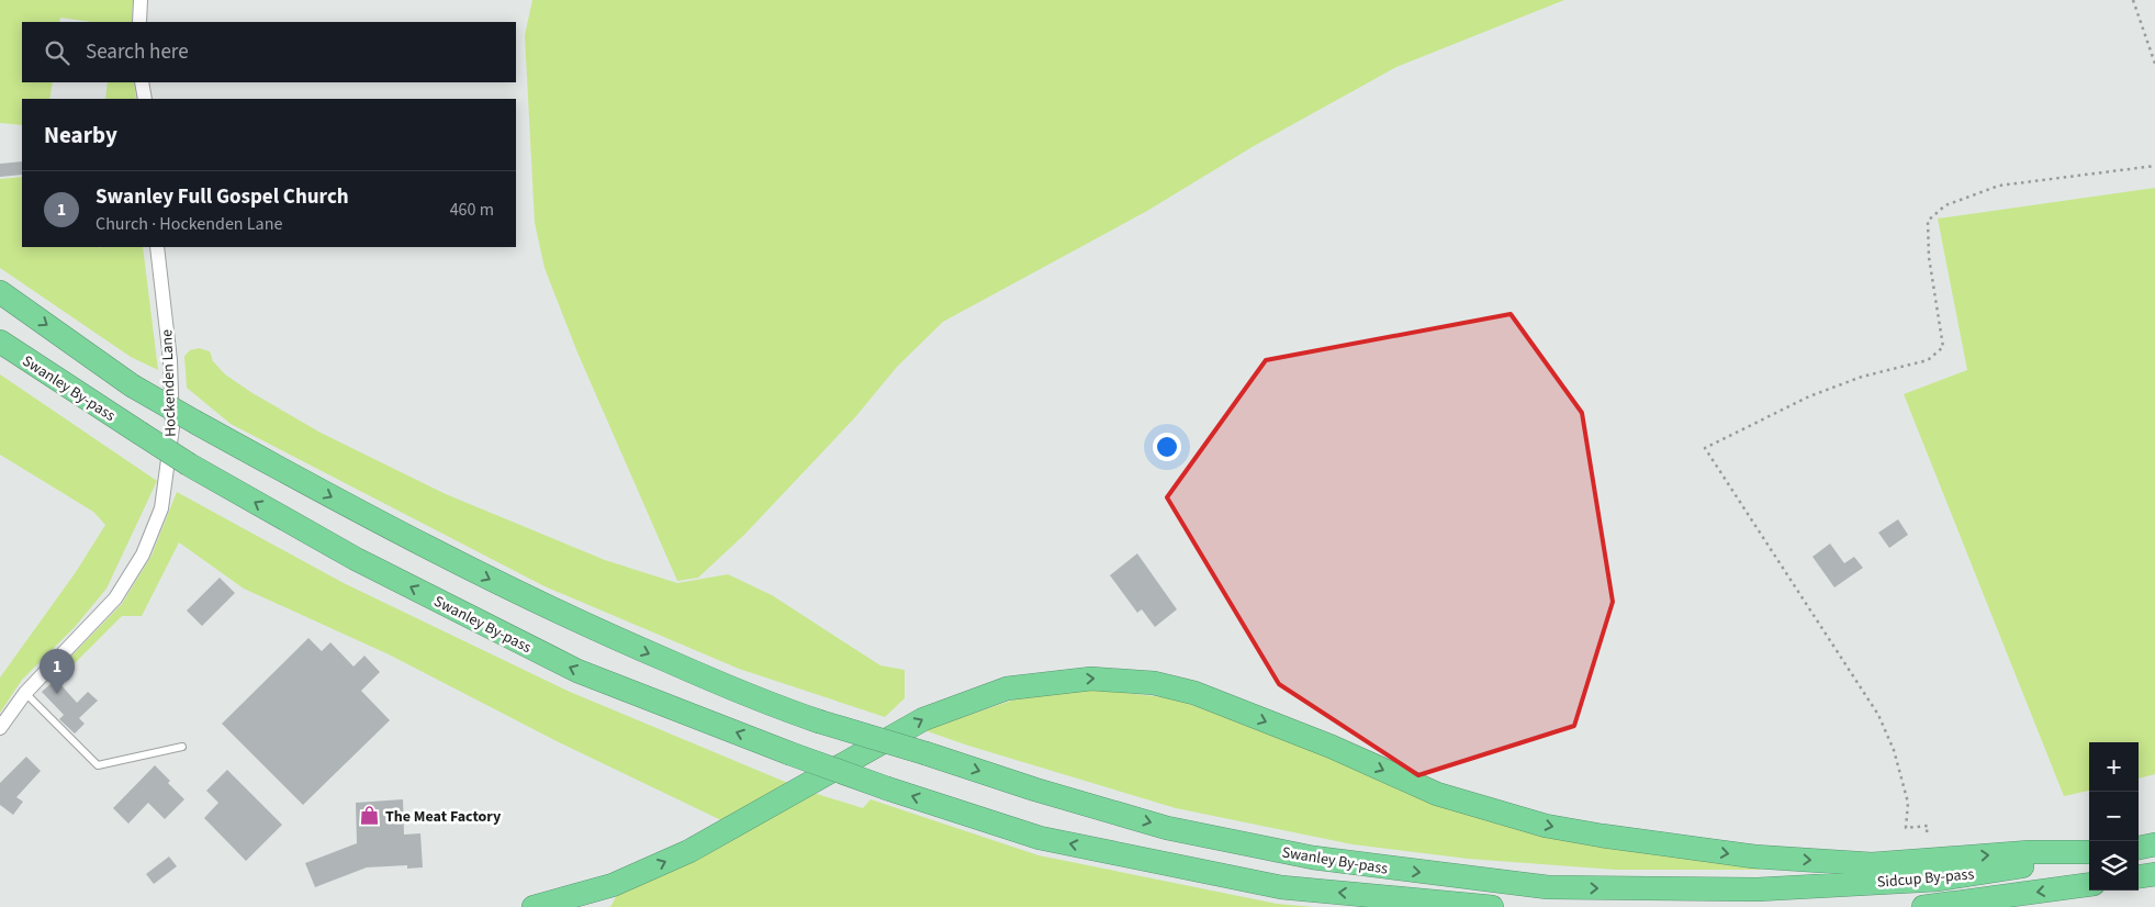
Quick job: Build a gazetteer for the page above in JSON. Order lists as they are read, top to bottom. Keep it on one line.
{"streets":{"highway":["Swanley By-pass","Sidcup By-pass"],"street":["Hockenden Lane"]},"crossings":[["Swanley By-pass","Sidcup By-pass"]],"places":{"shop":["The Meat Factory"]},"page":{"search":"Search here","heading":"Nearby","list":[{"mark":"1","name":"Swanley Full Gospel Church","note":"Church · Hockenden Lane","value":"460 m"}],"pins":"1","map_buttons":["+","−"]}}
